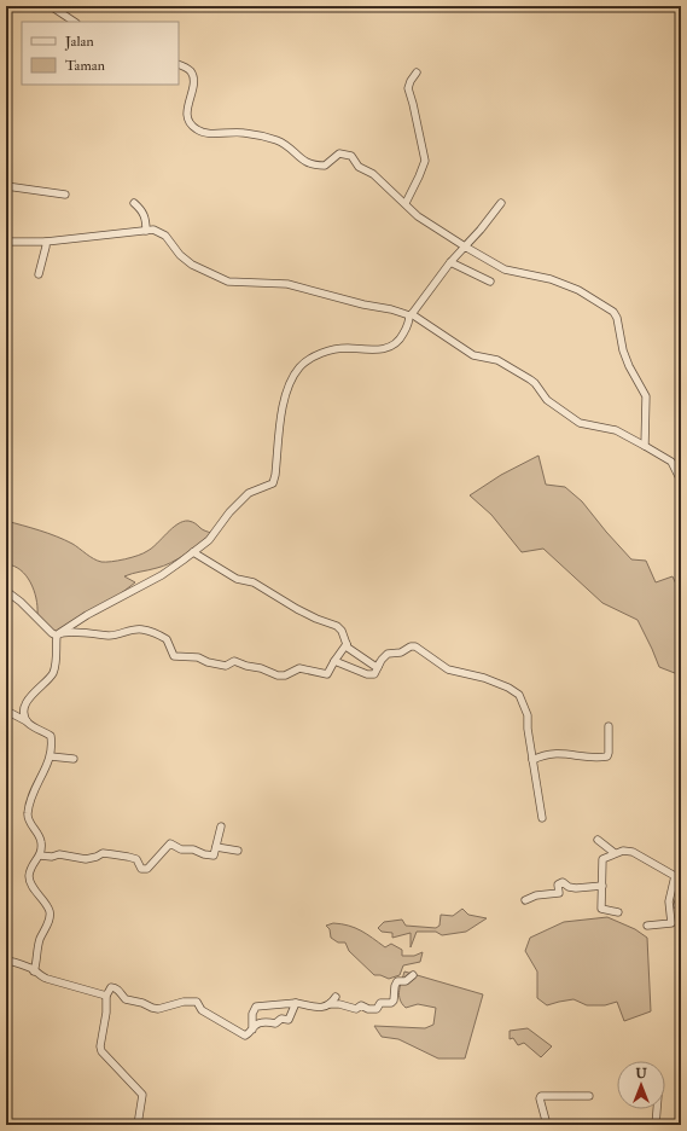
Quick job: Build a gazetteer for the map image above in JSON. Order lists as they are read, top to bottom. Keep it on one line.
{"legend":["Jalan","Taman"],"north":"top"}
